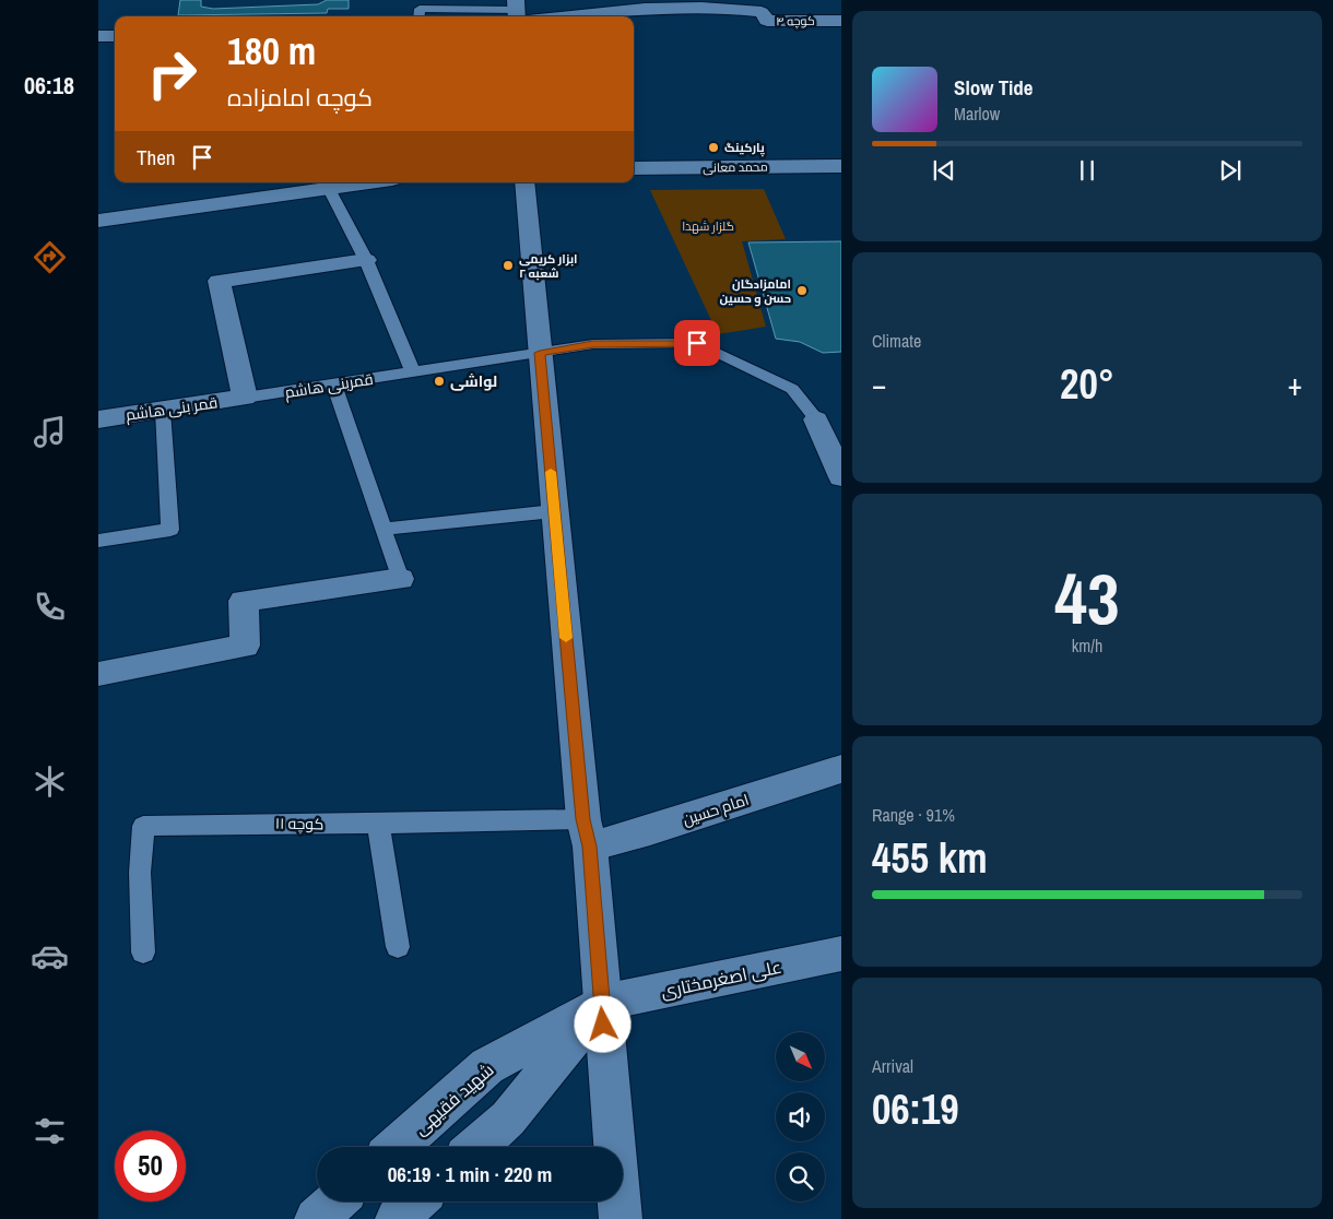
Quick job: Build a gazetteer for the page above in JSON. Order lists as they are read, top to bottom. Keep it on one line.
{"streets":{"street":["کوچه ۴","محمد معانی","قمر بنی هاشم","امام حسین","علی اصغرمختاری","شهید فقیهی"],"lane":["قمربنی هاشم","کوچه ۱۱"]},"crossings":[["قمربنی هاشم","قمر بنی هاشم"],["امام حسین","کوچه ۱۱"],["علی اصغرمختاری","شهید فقیهی"]],"parks":["گلزار شهدا"],"places":["پارکینگ","ابزار کریمی شعبه ۲","امامزادگان حسن و حسین","لواشی"],"north":"bottom right","page":{"tabs":"06:18","turn":["180 m","کوچه امامزاده"],"song":["Slow Tide","Marlow"],"then":"Then","tile":["Climate",["43","km/h"],["Range · 91%","455 km"],["Arrival","06:19"]],"heat":["−","20°","+"],"limit":"50","trip":"06:19 · 1 min · 220 m"}}
